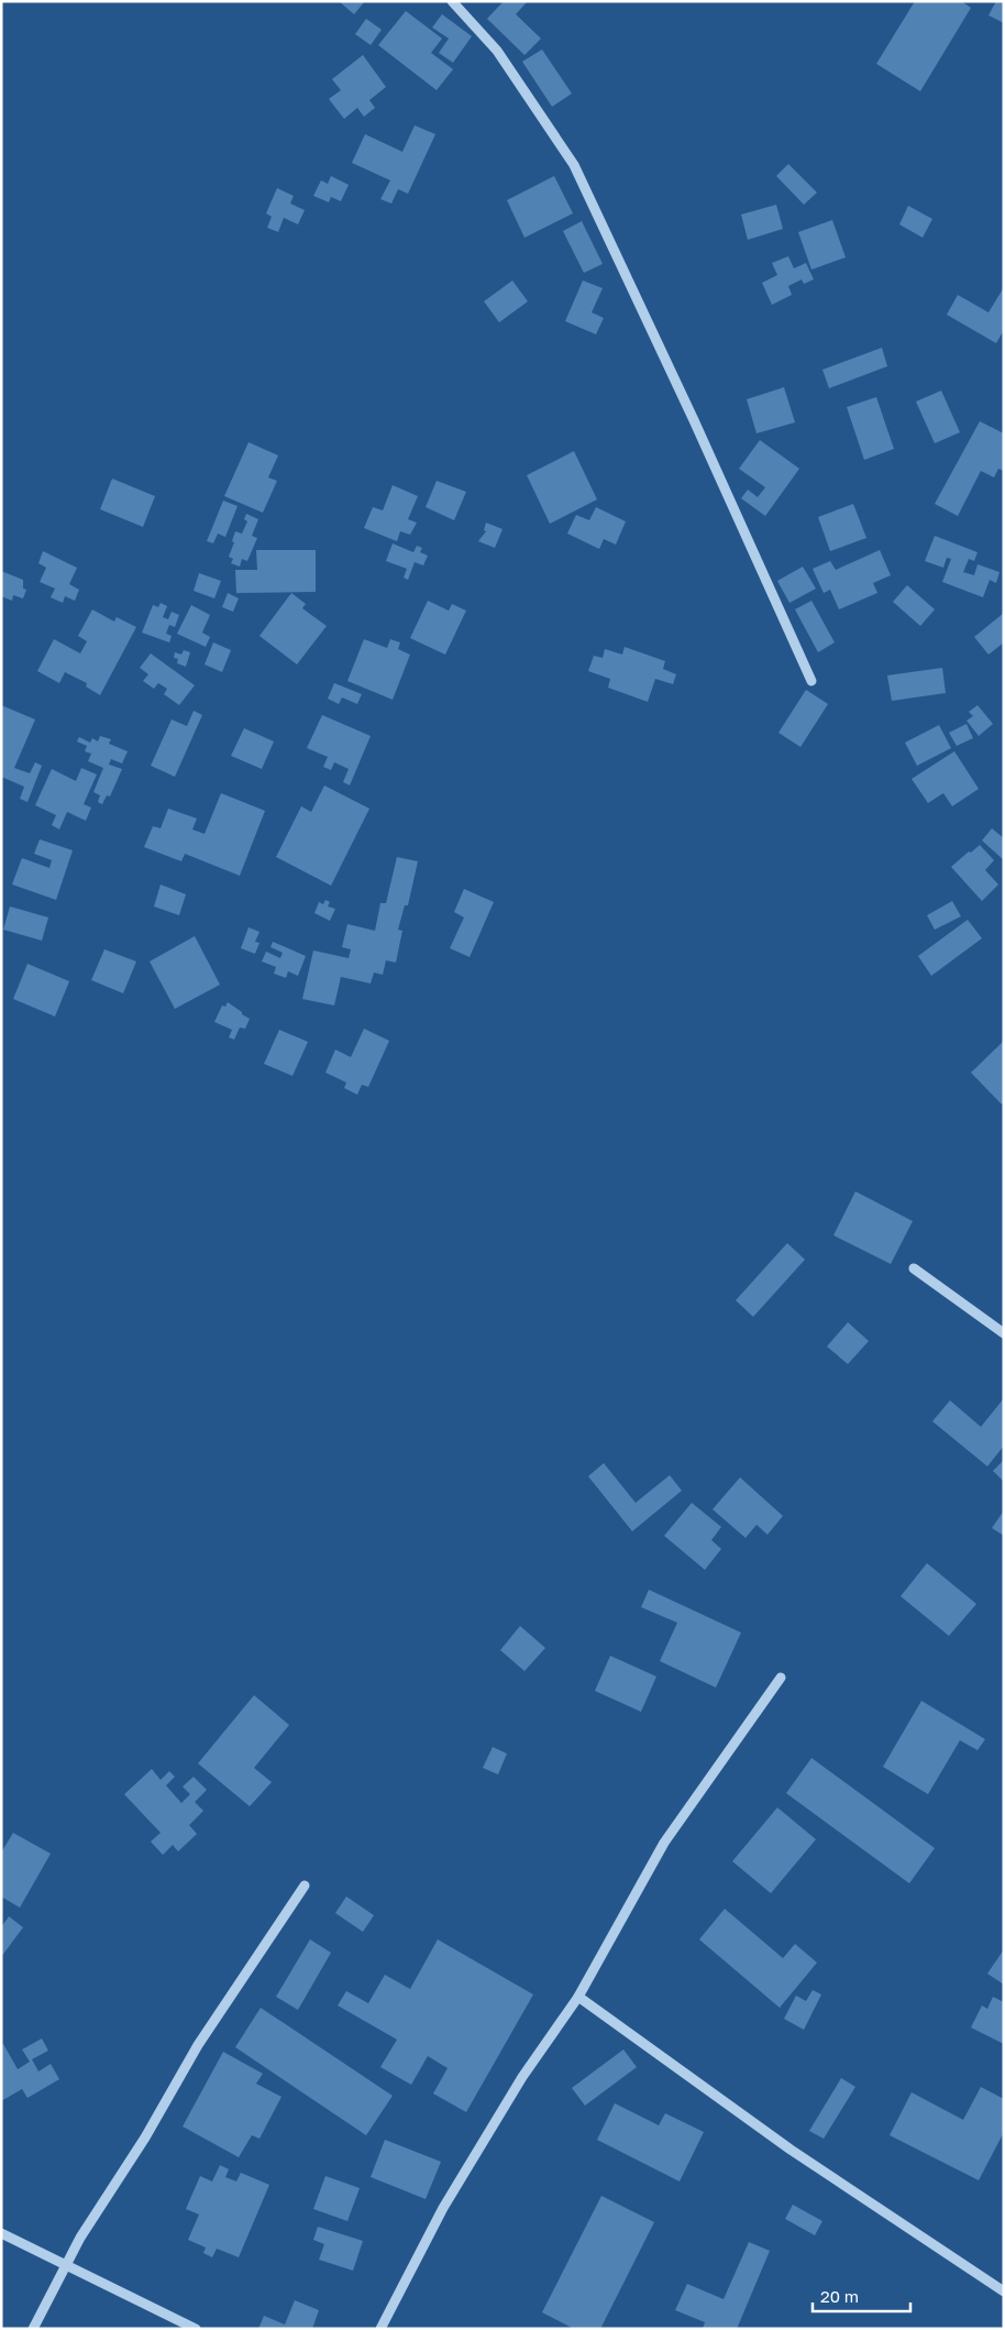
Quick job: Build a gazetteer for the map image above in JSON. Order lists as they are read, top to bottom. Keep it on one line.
{"scale_bar":"20 m"}
